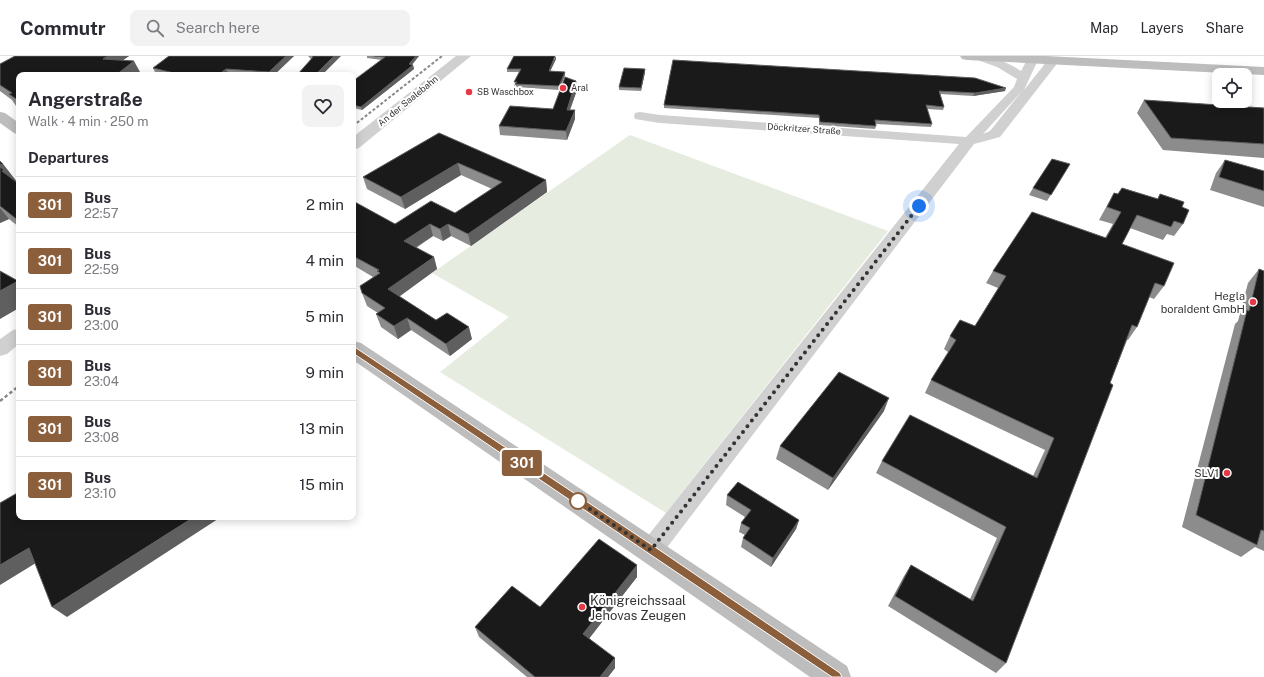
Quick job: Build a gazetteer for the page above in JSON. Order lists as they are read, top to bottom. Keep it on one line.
{"streets":{"street":["An der Saalebahn","Döckritzer Straße"]},"places":["Aral","SB Waschbox","Hegla boraIdent GmbH","SLV1","Königreichssaal Jehovas Zeugen"],"lines":["bus line 301"],"page":{"header":"Commutr","search":"Search here","nav":["Map","Layers","Share"],"on_map":"301","heading":[["Angerstraße","Walk · 4 min · 250 m"],"Departures"],"list":[{"mark":"301","name":"Bus","note":"22:57","value":"2 min"},{"mark":"301","name":"Bus","note":"22:59","value":"4 min"},{"mark":"301","name":"Bus","note":"23:00","value":"5 min"},{"mark":"301","name":"Bus","note":"23:04","value":"9 min"},{"mark":"301","name":"Bus","note":"23:08","value":"13 min"},{"mark":"301","name":"Bus","note":"23:10","value":"15 min"}]}}
